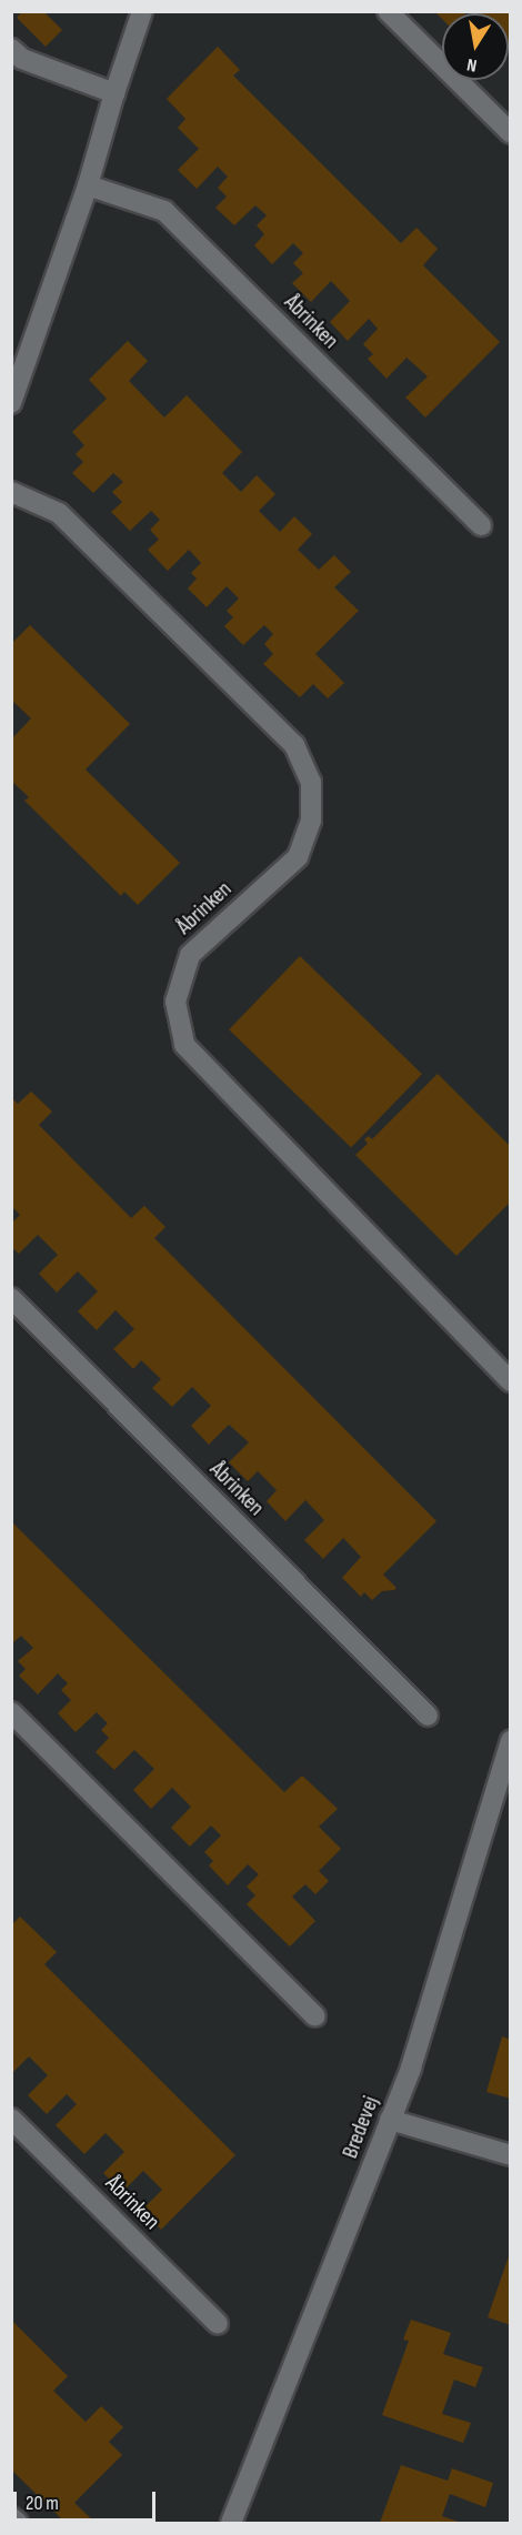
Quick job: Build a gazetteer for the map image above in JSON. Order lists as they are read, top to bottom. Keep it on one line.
{"streets":{"street":["Åbrinken","Bredevej"]},"scale_bar":"20 m","north":"bottom"}
